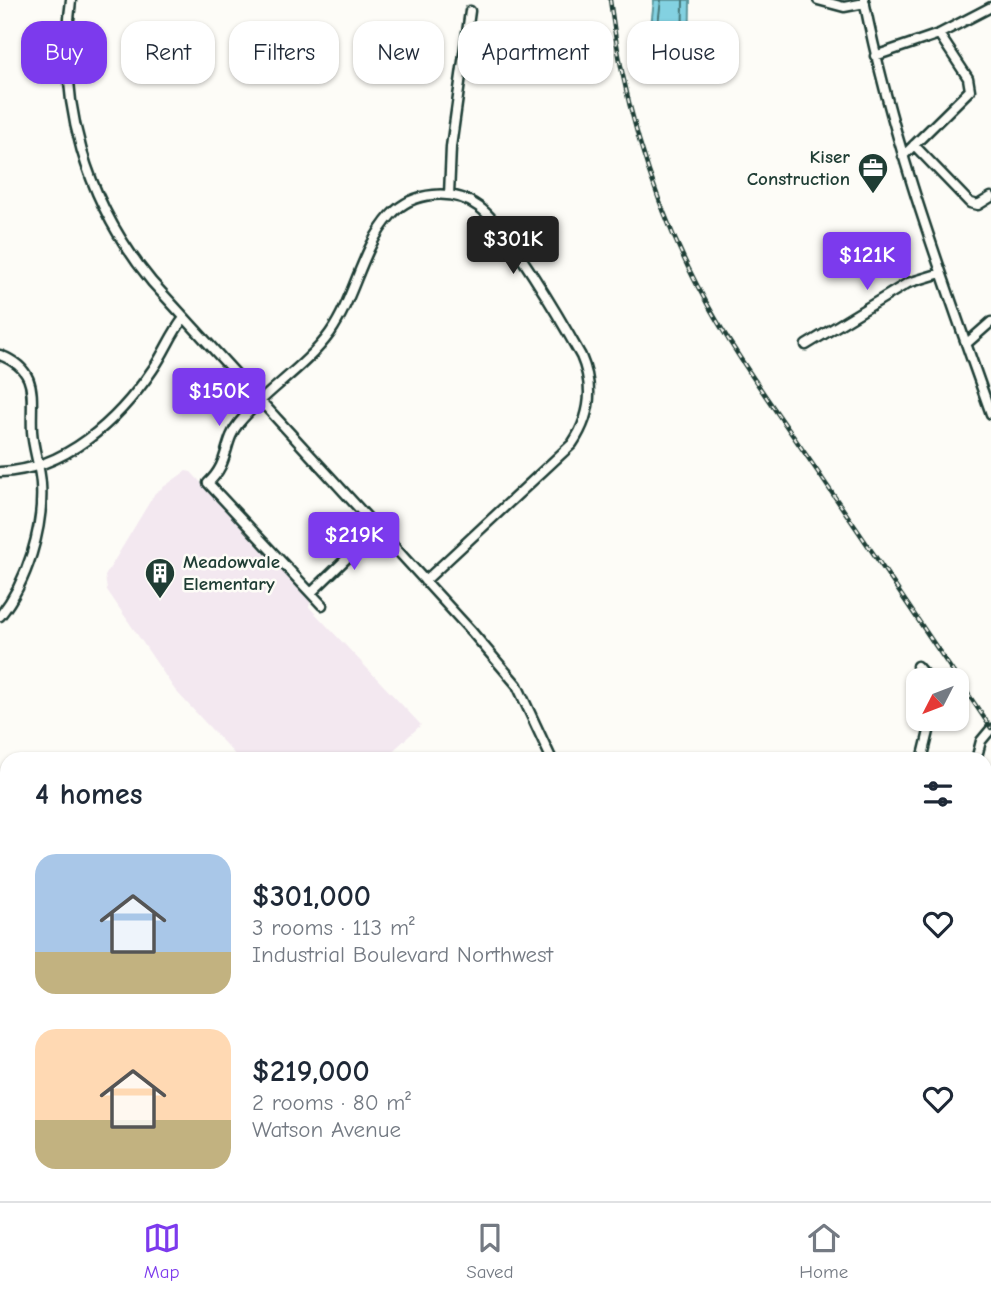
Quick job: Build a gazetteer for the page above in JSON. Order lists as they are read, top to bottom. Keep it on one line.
{"places":{"office":["Kiser Construction"],"building":["Meadowvale Elementary"]},"north":"bottom left","page":{"chip":["Buy","Rent","Filters","New","Apartment","House"],"price":["$301K","$121K","$150K","$219K"],"heading":"4 homes","list":[{"name":"$301,000","note":"3 rooms · 113 m² · Industrial Boulevard Northwest"},{"name":"$219,000","note":"2 rooms · 80 m² · Watson Avenue"}],"tabs":["Map","Saved","Home"]}}
